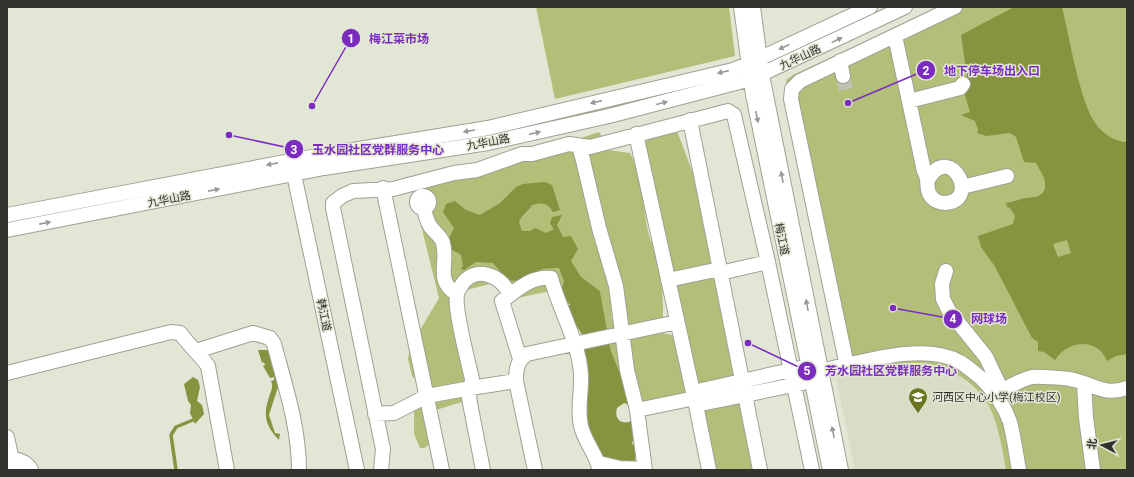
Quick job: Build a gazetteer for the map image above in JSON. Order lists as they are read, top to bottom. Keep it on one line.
{"streets":{"street":["九华山路","梅江道","韩江道"]},"crossings":[["九华山路","梅江道"],["九华山路","韩江道"]],"places":{"other":["地下停车场出入口","梅江菜市场","玉水园社区党群服务中心","网球场","芳水园社区党群服务中心"],"school or university":["河西区中心小学(梅江校区)"]},"north":"left"}
